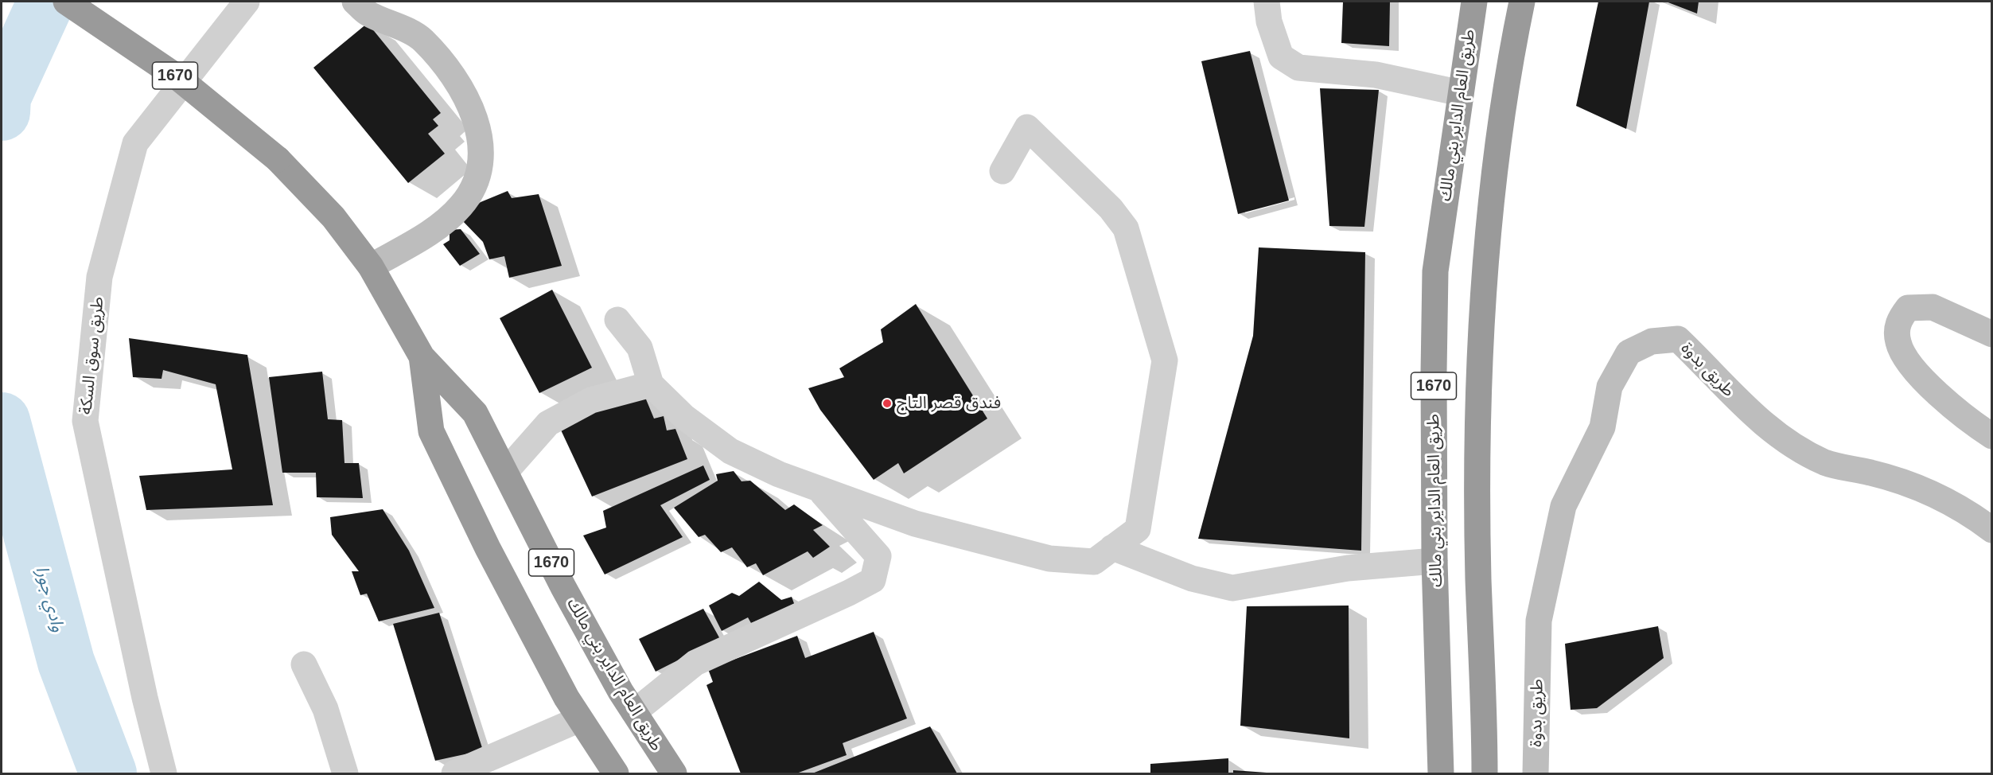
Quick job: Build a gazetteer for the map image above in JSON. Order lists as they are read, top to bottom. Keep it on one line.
{"streets":{"highway":["1670","طريق العام الداير بني مالك"],"street":["طريق سوق السكة","طريق بدوة"]},"water":["وادي جورا"],"places":["فندق قصر التاج"]}
